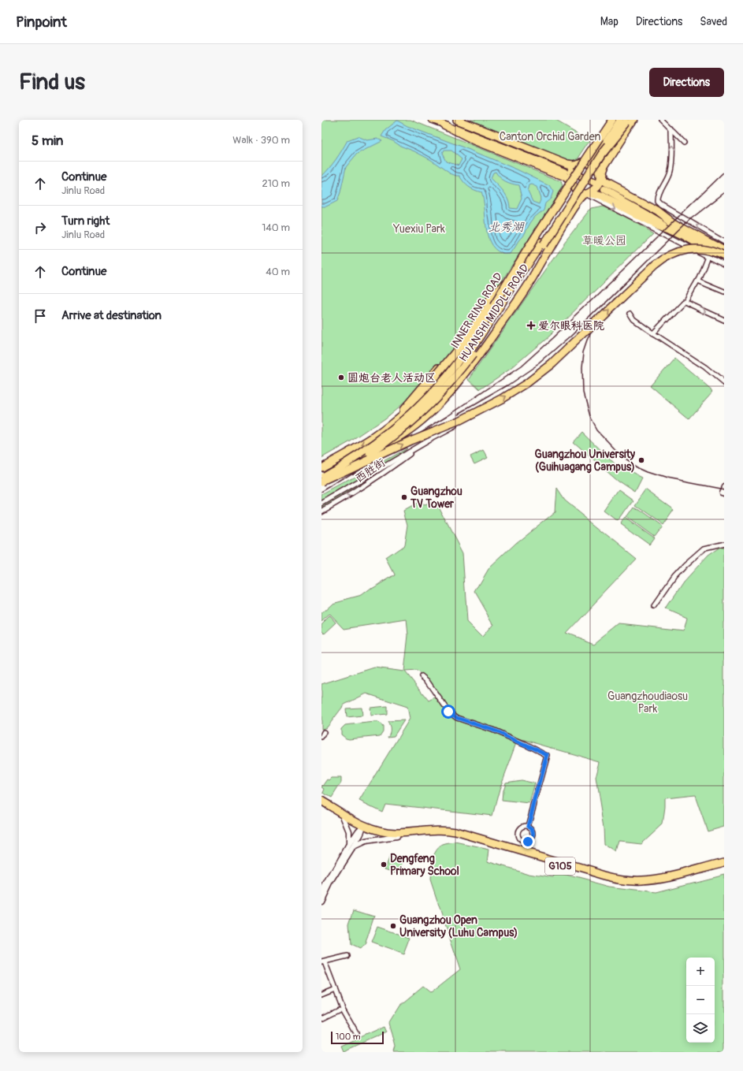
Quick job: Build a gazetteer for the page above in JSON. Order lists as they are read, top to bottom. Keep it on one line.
{"streets":{"highway":["INNER RING ROAD","HUANSHI MIDDLE ROAD","G105"],"street":["西胜街"]},"crossings":[["INNER RING ROAD","HUANSHI MIDDLE ROAD"]],"water":["北秀湖"],"parks":["Canton Orchid Garden","Yuexiu Park","草暖公园","Guangzhoudiaosu Park"],"places":{"health":["爱尔眼科医院"],"other":["圆炮台老人活动区","Guangzhou University (Guihuagang Campus)","Guangzhou TV Tower","Dengfeng Primary School","Guangzhou Open University (Luhu Campus)"]},"scale_bar":"100 m","page":{"header":"Pinpoint","nav":["Map","Directions","Saved"],"buttons":"Directions","title":"Find us","heading":["5 min","Walk · 390 m"],"list":[["Continue","Jinlu Road","210 m"],["Turn right","Jinlu Road","140 m"],["Continue","40 m"],"Arrive at destination"],"map_buttons":["+","−"],"scale":"100 m"}}
